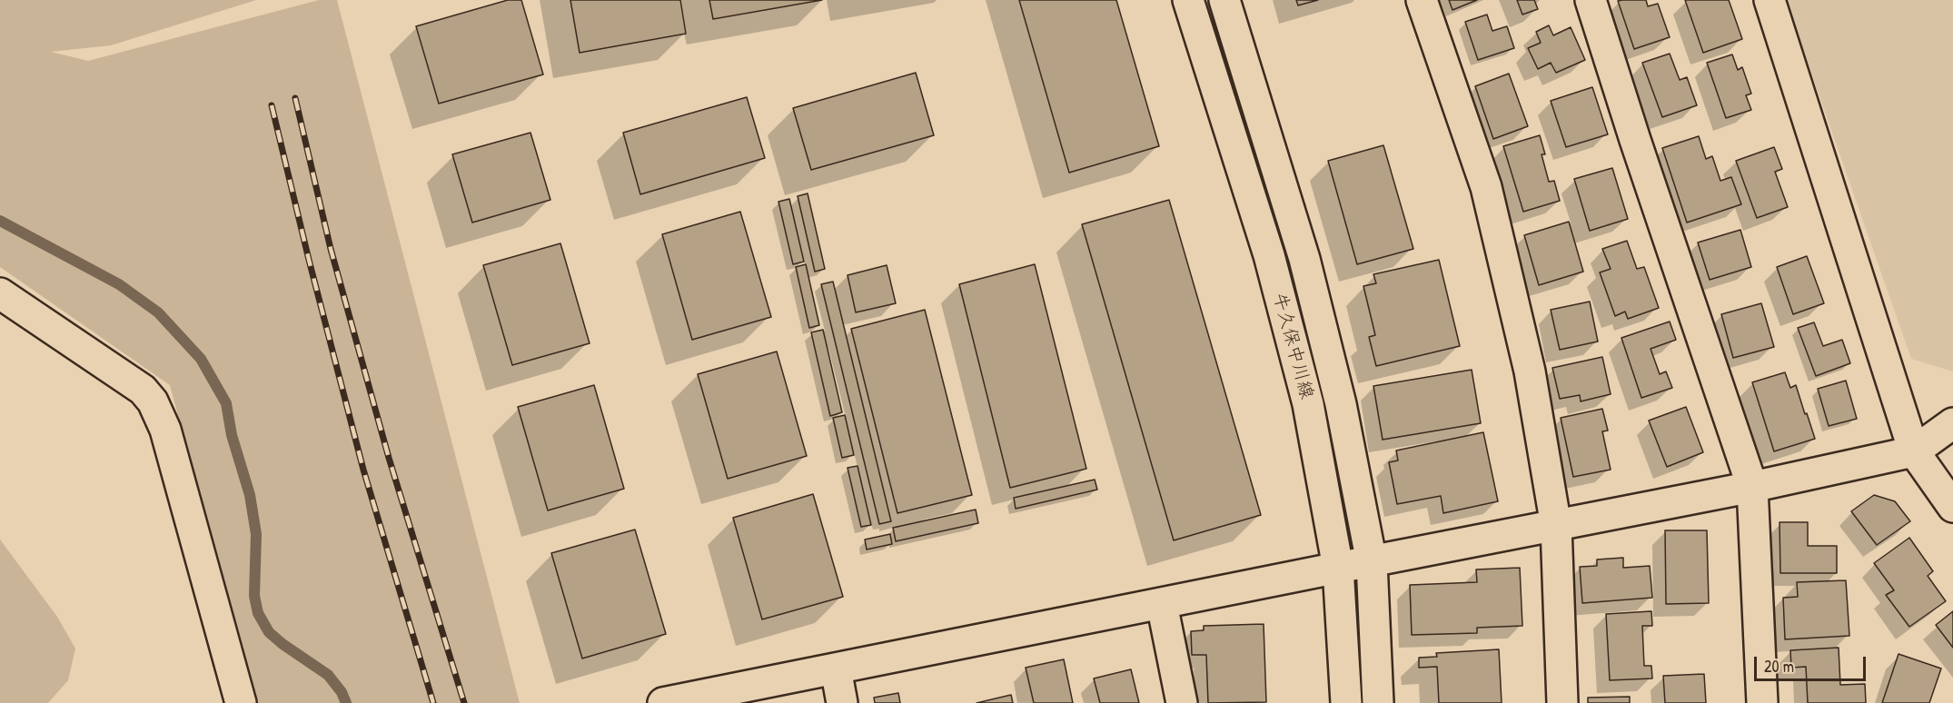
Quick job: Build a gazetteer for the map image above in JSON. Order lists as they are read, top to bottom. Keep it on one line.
{"streets":{"street":["牛久保中川線"]},"scale_bar":"20 m"}
